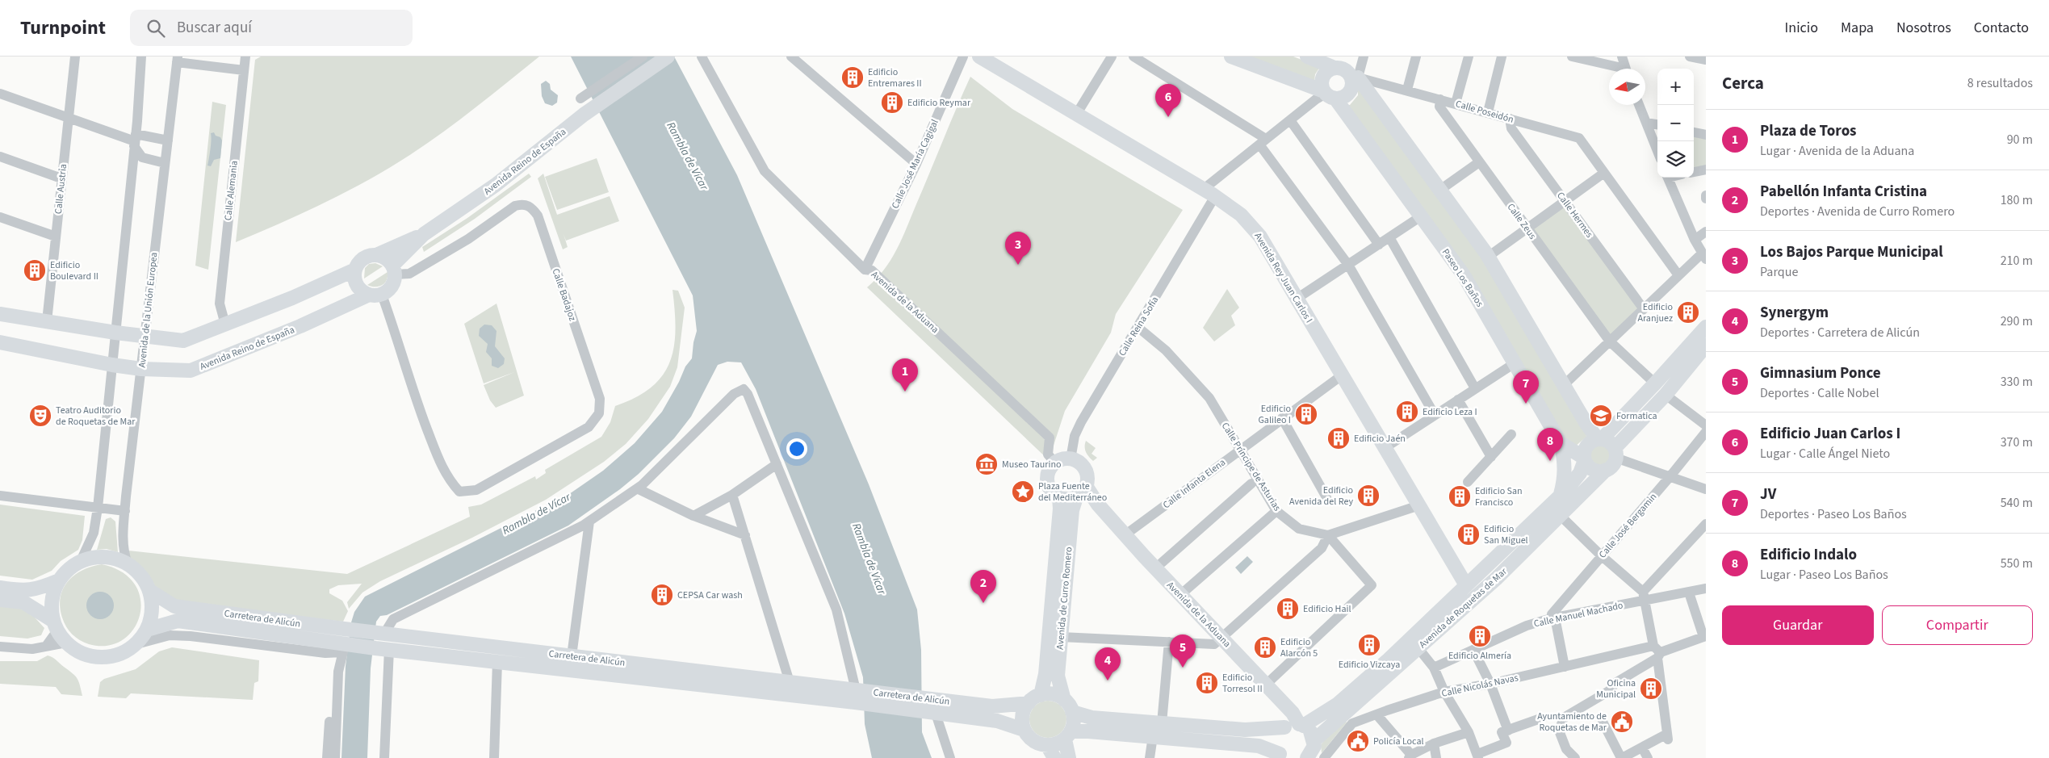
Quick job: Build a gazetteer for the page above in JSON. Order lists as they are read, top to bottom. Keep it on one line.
{"streets":{"main road":["Avenida Reino de España","Avenida Rey Juan Carlos I","Paseo Los Baños","Avenida de la Aduana","Avenida de Curro Romero","Avenida de Roquetas de Mar","Carretera de Alicún"],"street":["Calle Poseidón","Calle José María Cagigal","Calle Austria","Calle Alemania","Calle Hermes","Calle Zeus","Calle Badajoz","Avenida de la Unión Europea","Calle Reina Sofía","Calle Príncipe de Asturias","Calle Infanta Elena","Calle José Bergamin","Calle Manuel Machado","Calle Nicolás Navas"]},"crossings":[["Calle Poseidón","Calle Hermes"],["Calle Poseidón","Calle Zeus"],["Calle Poseidón","Paseo Los Baños"],["Avenida Reino de España","Calle Badajoz"],["Avenida Reino de España","Avenida de la Unión Europea"],["Calle José María Cagigal","Avenida de la Aduana"],["Avenida Rey Juan Carlos I","Calle Reina Sofía"],["Avenida Rey Juan Carlos I","Calle Infanta Elena"],["Avenida Rey Juan Carlos I","Avenida de Roquetas de Mar"],["Paseo Los Baños","Avenida de Roquetas de Mar"],["Avenida de la Aduana","Calle Reina Sofía"],["Avenida de la Aduana","Calle Infanta Elena"],["Avenida de la Aduana","Avenida de Curro Romero"],["Avenida de la Aduana","Avenida de Roquetas de Mar"],["Avenida de la Unión Europea","Carretera de Alicún"],["Calle Reina Sofía","Calle Príncipe de Asturias"],["Calle Reina Sofía","Avenida de Curro Romero"],["Calle Príncipe de Asturias","Calle Infanta Elena"],["Calle José Bergamin","Calle Manuel Machado"],["Avenida de Curro Romero","Carretera de Alicún"]],"water":["Rambla de Vícar"],"places":{"building":["Edificio Entremares II","Edificio Reymar","Edificio Boulevard II","Edificio Aranjuez","Edificio Leza I","Edificio Galileo I","Edificio Jaén","Edificio Avenida del Rey","Edificio San Francisco","Edificio San Miguel","CEPSA Car wash","Edificio Hail","Edificio Almería","Edificio Vizcaya","Edificio Alarcón 5","Edificio Torresol II","Oficina Municipal"],"theatre":["Teatro Auditorio de Roquetas de Mar"],"school or university":["Formatica"],"museum":["Museo Taurino"],"place":["Plaza Fuente del Mediterráneo"],"public building":["Ayuntamiento de Roquetas de Mar","Policía Local"]},"north":"left","page":{"header":"Turnpoint","search":"Buscar aquí","nav":["Inicio","Mapa","Nosotros","Contacto"],"heading":["Cerca","8 resultados"],"map_buttons":["+","−"],"pins":["6","3","1","7","8","2","5","4"],"list":[{"mark":"1","name":"Plaza de Toros","note":"Lugar · Avenida de la Aduana","value":"90 m"},{"mark":"2","name":"Pabellón Infanta Cristina","note":"Deportes · Avenida de Curro Romero","value":"180 m"},{"mark":"3","name":"Los Bajos Parque Municipal","note":"Parque","value":"210 m"},{"mark":"4","name":"Synergym","note":"Deportes · Carretera de Alicún","value":"290 m"},{"mark":"5","name":"Gimnasium Ponce","note":"Deportes · Calle Nobel","value":"330 m"},{"mark":"6","name":"Edificio Juan Carlos I","note":"Lugar · Calle Ángel Nieto","value":"370 m"},{"mark":"7","name":"JV","note":"Deportes · Paseo Los Baños","value":"540 m"},{"mark":"8","name":"Edificio Indalo","note":"Lugar · Paseo Los Baños","value":"550 m"}],"buttons":["Guardar","Compartir"]}}
